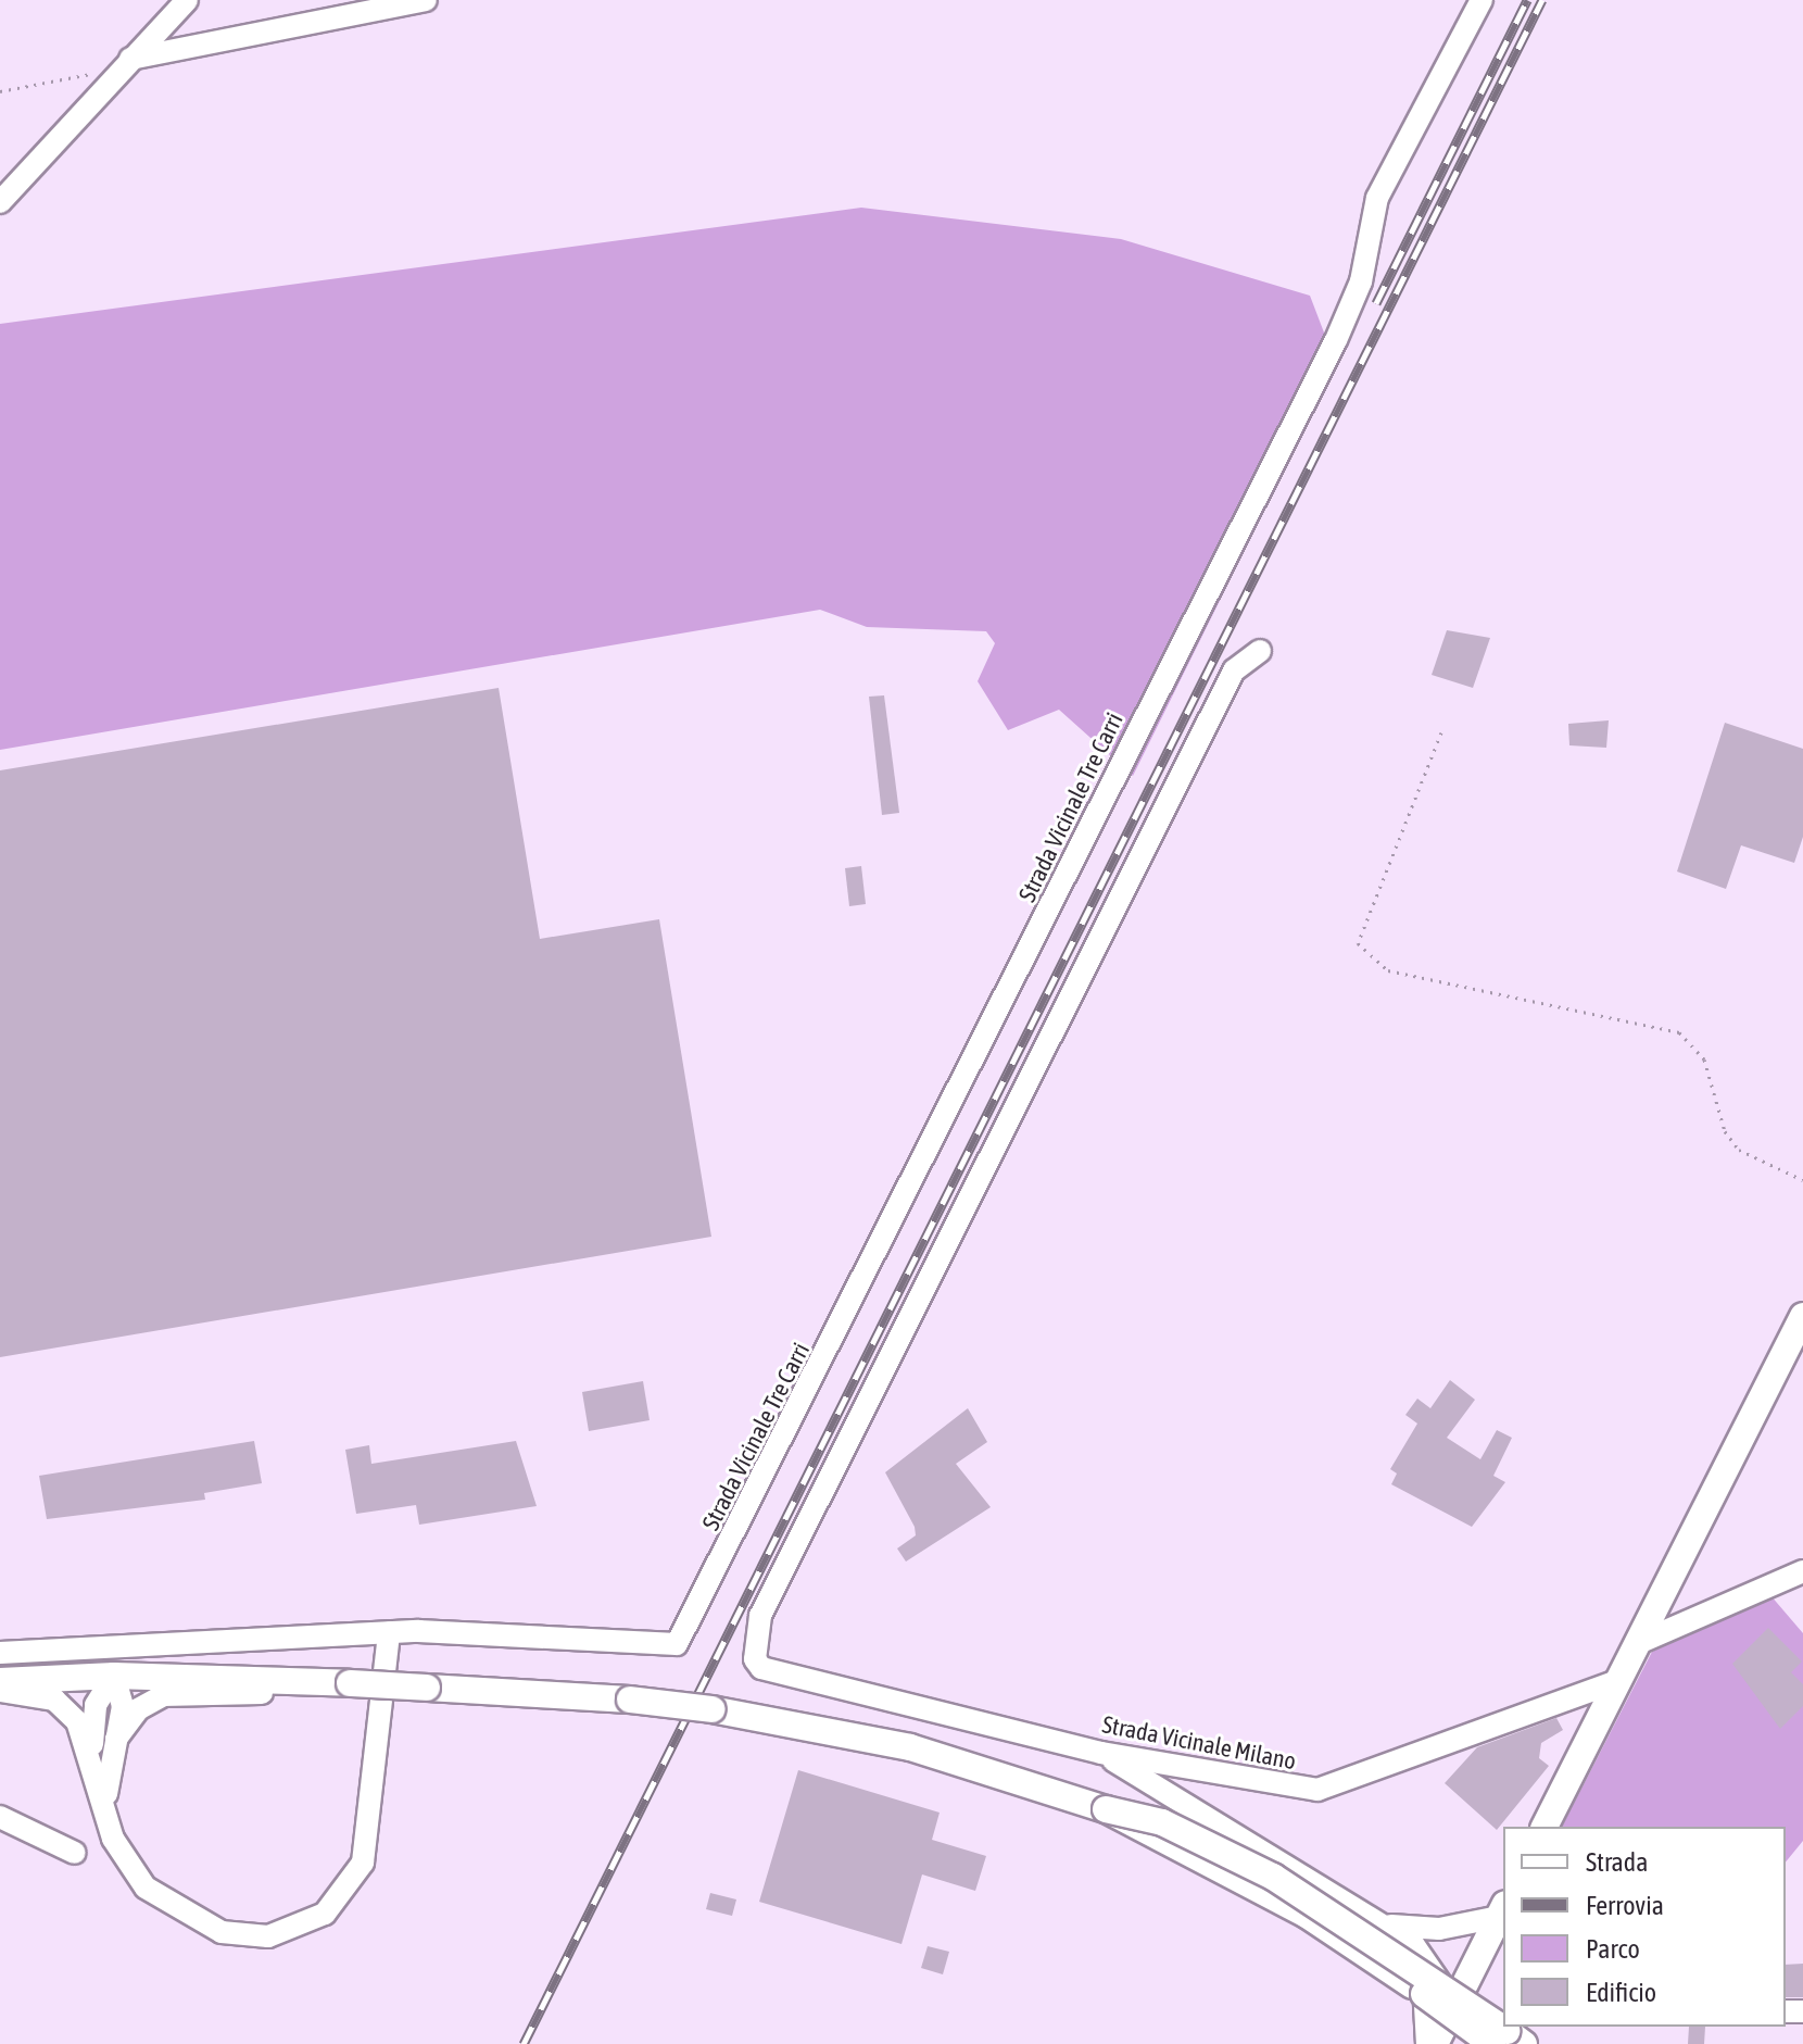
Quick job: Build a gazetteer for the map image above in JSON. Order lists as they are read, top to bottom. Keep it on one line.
{"streets":{"street":["Strada Vicinale Tre Carri","Strada Vicinale Milano"]},"legend":["Strada","Ferrovia","Parco","Edificio"]}
